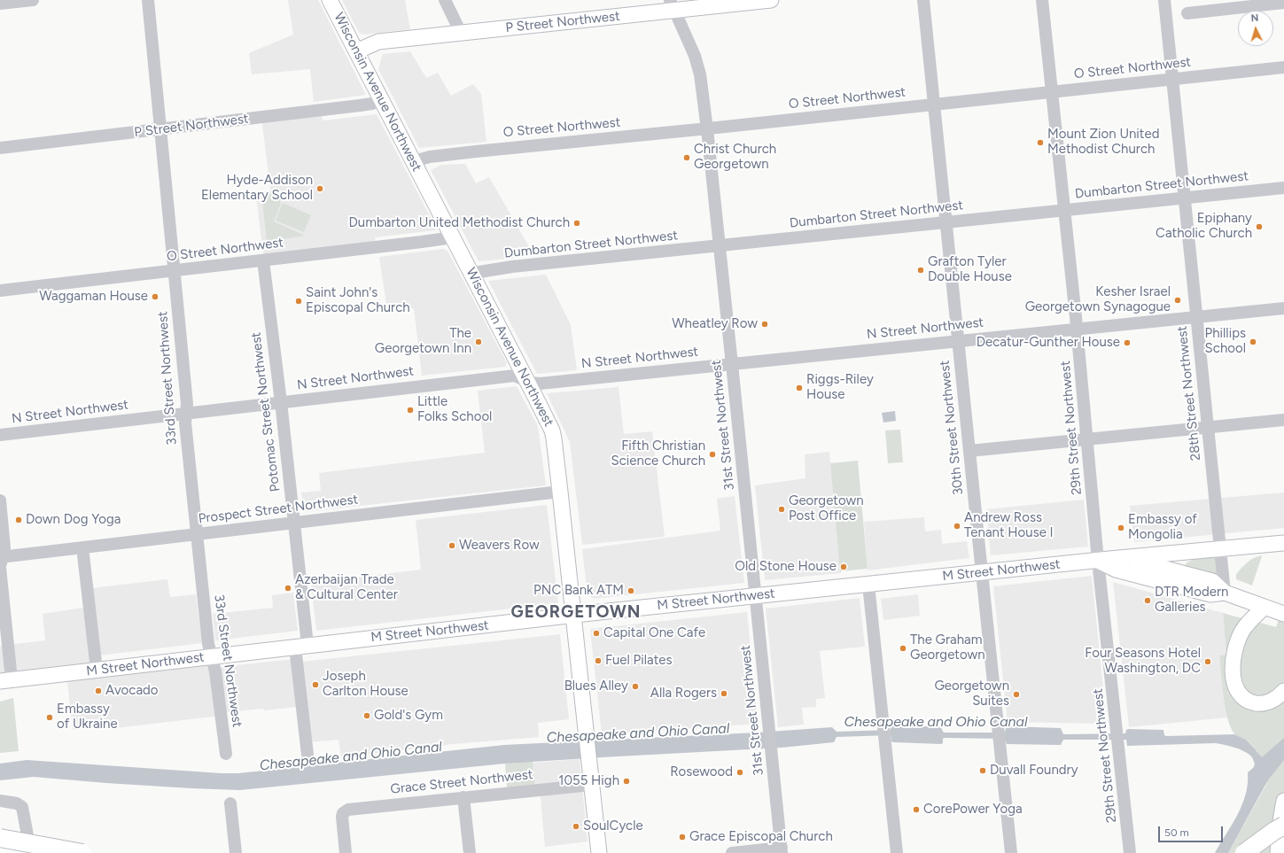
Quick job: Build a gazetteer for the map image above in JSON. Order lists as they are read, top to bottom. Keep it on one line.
{"streets":{"main road":["P Street Northwest","Wisconsin Avenue Northwest","M Street Northwest"],"street":["O Street Northwest","Dumbarton Street Northwest","N Street Northwest","33rd Street Northwest","28th Street Northwest","Potomac Street Northwest","31st Street Northwest","30th Street Northwest","29th Street Northwest","Prospect Street Northwest","Grace Street Northwest"]},"crossings":[["P Street Northwest","Wisconsin Avenue Northwest"],["P Street Northwest","33rd Street Northwest"],["P Street Northwest","31st Street Northwest"],["O Street Northwest","Wisconsin Avenue Northwest"],["O Street Northwest","33rd Street Northwest"],["O Street Northwest","28th Street Northwest"],["O Street Northwest","Potomac Street Northwest"],["O Street Northwest","31st Street Northwest"],["O Street Northwest","30th Street Northwest"],["O Street Northwest","29th Street Northwest"],["Wisconsin Avenue Northwest","Dumbarton Street Northwest"],["Wisconsin Avenue Northwest","N Street Northwest"],["Wisconsin Avenue Northwest","Prospect Street Northwest"],["Wisconsin Avenue Northwest","M Street Northwest"],["Wisconsin Avenue Northwest","Grace Street Northwest"],["Dumbarton Street Northwest","28th Street Northwest"],["Dumbarton Street Northwest","31st Street Northwest"],["Dumbarton Street Northwest","30th Street Northwest"],["Dumbarton Street Northwest","29th Street Northwest"],["N Street Northwest","33rd Street Northwest"],["N Street Northwest","28th Street Northwest"],["N Street Northwest","Potomac Street Northwest"],["N Street Northwest","31st Street Northwest"],["N Street Northwest","30th Street Northwest"],["N Street Northwest","29th Street Northwest"],["33rd Street Northwest","Prospect Street Northwest"],["33rd Street Northwest","M Street Northwest"],["28th Street Northwest","M Street Northwest"],["Potomac Street Northwest","Prospect Street Northwest"],["Potomac Street Northwest","M Street Northwest"],["31st Street Northwest","M Street Northwest"],["30th Street Northwest","M Street Northwest"],["29th Street Northwest","M Street Northwest"]],"districts":["GEORGETOWN"],"water":["Chesapeake and Ohio Canal"],"places":["Mount Zion United Methodist Church","Christ Church Georgetown","Hyde-Addison Elementary School","Dumbarton United Methodist Church","Epiphany Catholic Church","Grafton Tyler Double House","Waggaman House","Kesher Israel Georgetown Synagogue","Saint John's Episcopal Church","Wheatley Row","The Georgetown Inn","Phillips School","Decatur-Gunther House","Riggs-Riley House","Little Folks School","Fifth Christian Science Church","Georgetown Post Office","Down Dog Yoga","Andrew Ross Tenant House I","Embassy of Mongolia","Weavers Row","Old Stone House","Azerbaijan Trade & Cultural Center","PNC Bank ATM","DTR Modern Galleries","Capital One Cafe","The Graham Georgetown","Fuel Pilates","Four Seasons Hotel Washington, DC","Joseph Carlton House","Blues Alley","Avocado","Alla Rogers","Georgetown Suites","Gold's Gym","Embassy of Ukraine","Duvall Foundry","Rosewood","1055 High","CorePower Yoga","SoulCycle","Grace Episcopal Church"],"scale_bar":"50 m","north":"top"}
